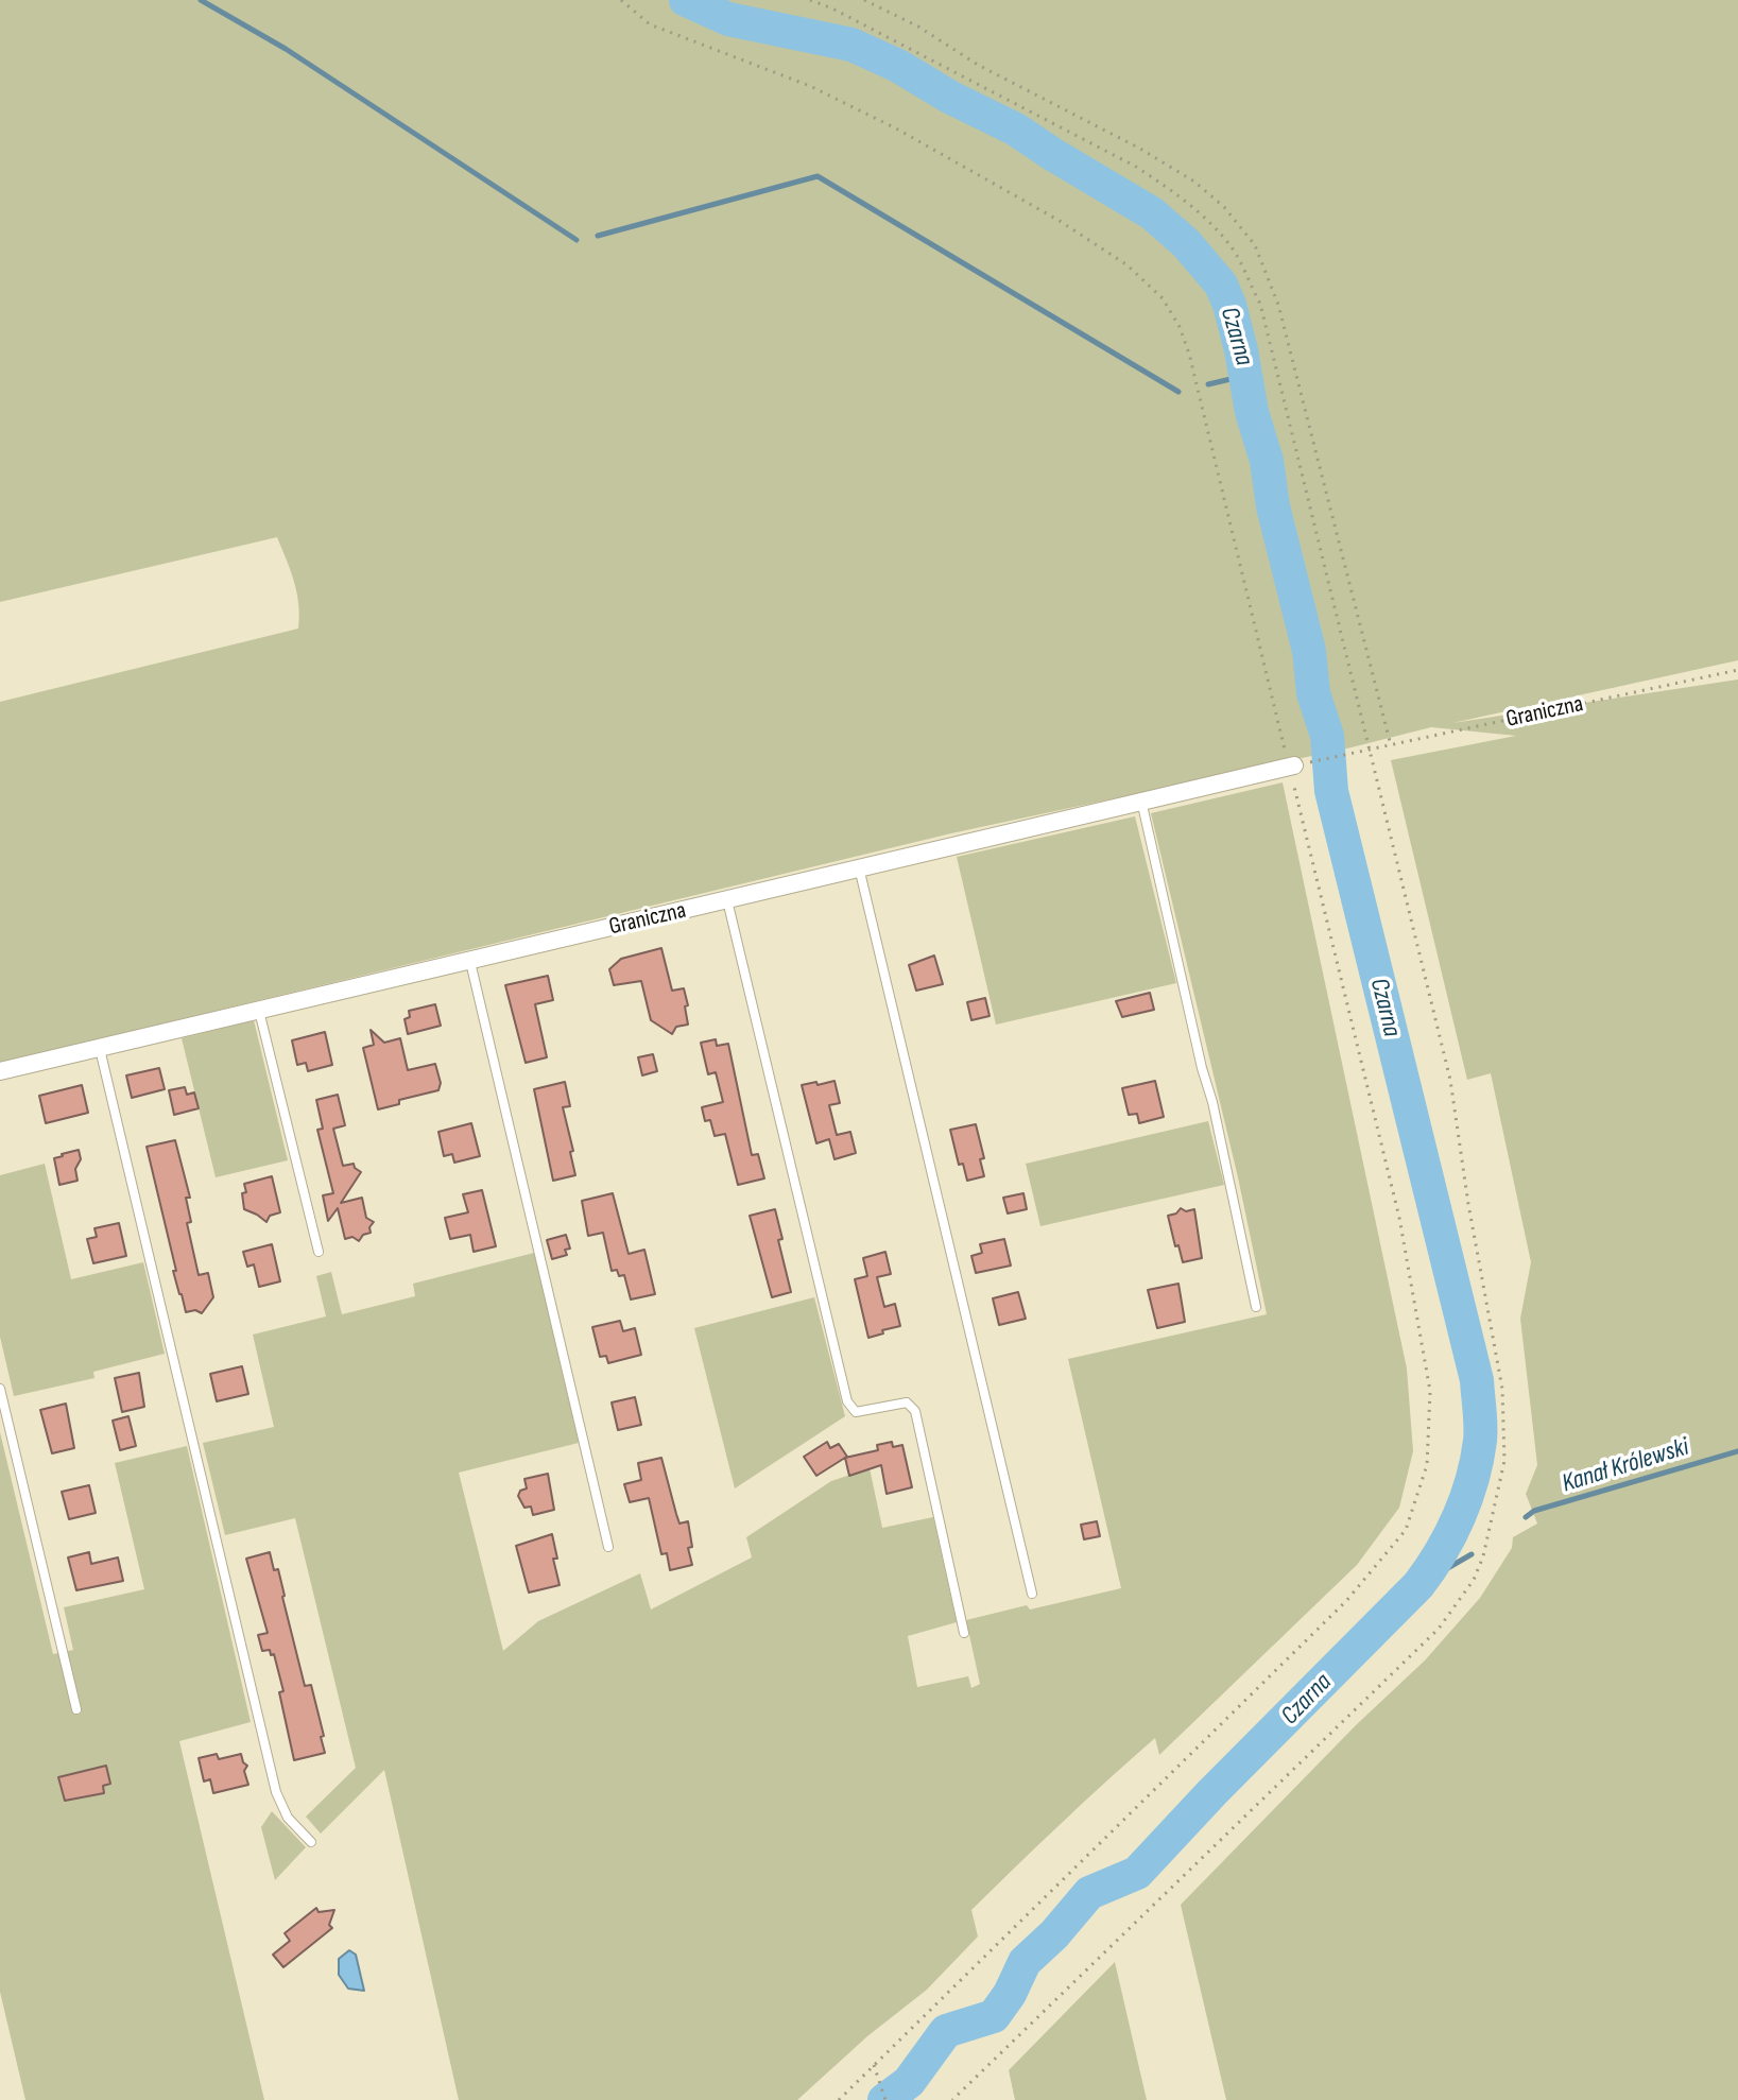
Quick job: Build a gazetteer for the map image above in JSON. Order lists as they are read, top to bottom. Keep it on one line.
{"streets":{"street":["Graniczna"]},"water":["Czarna","Kanał Królewski"]}
